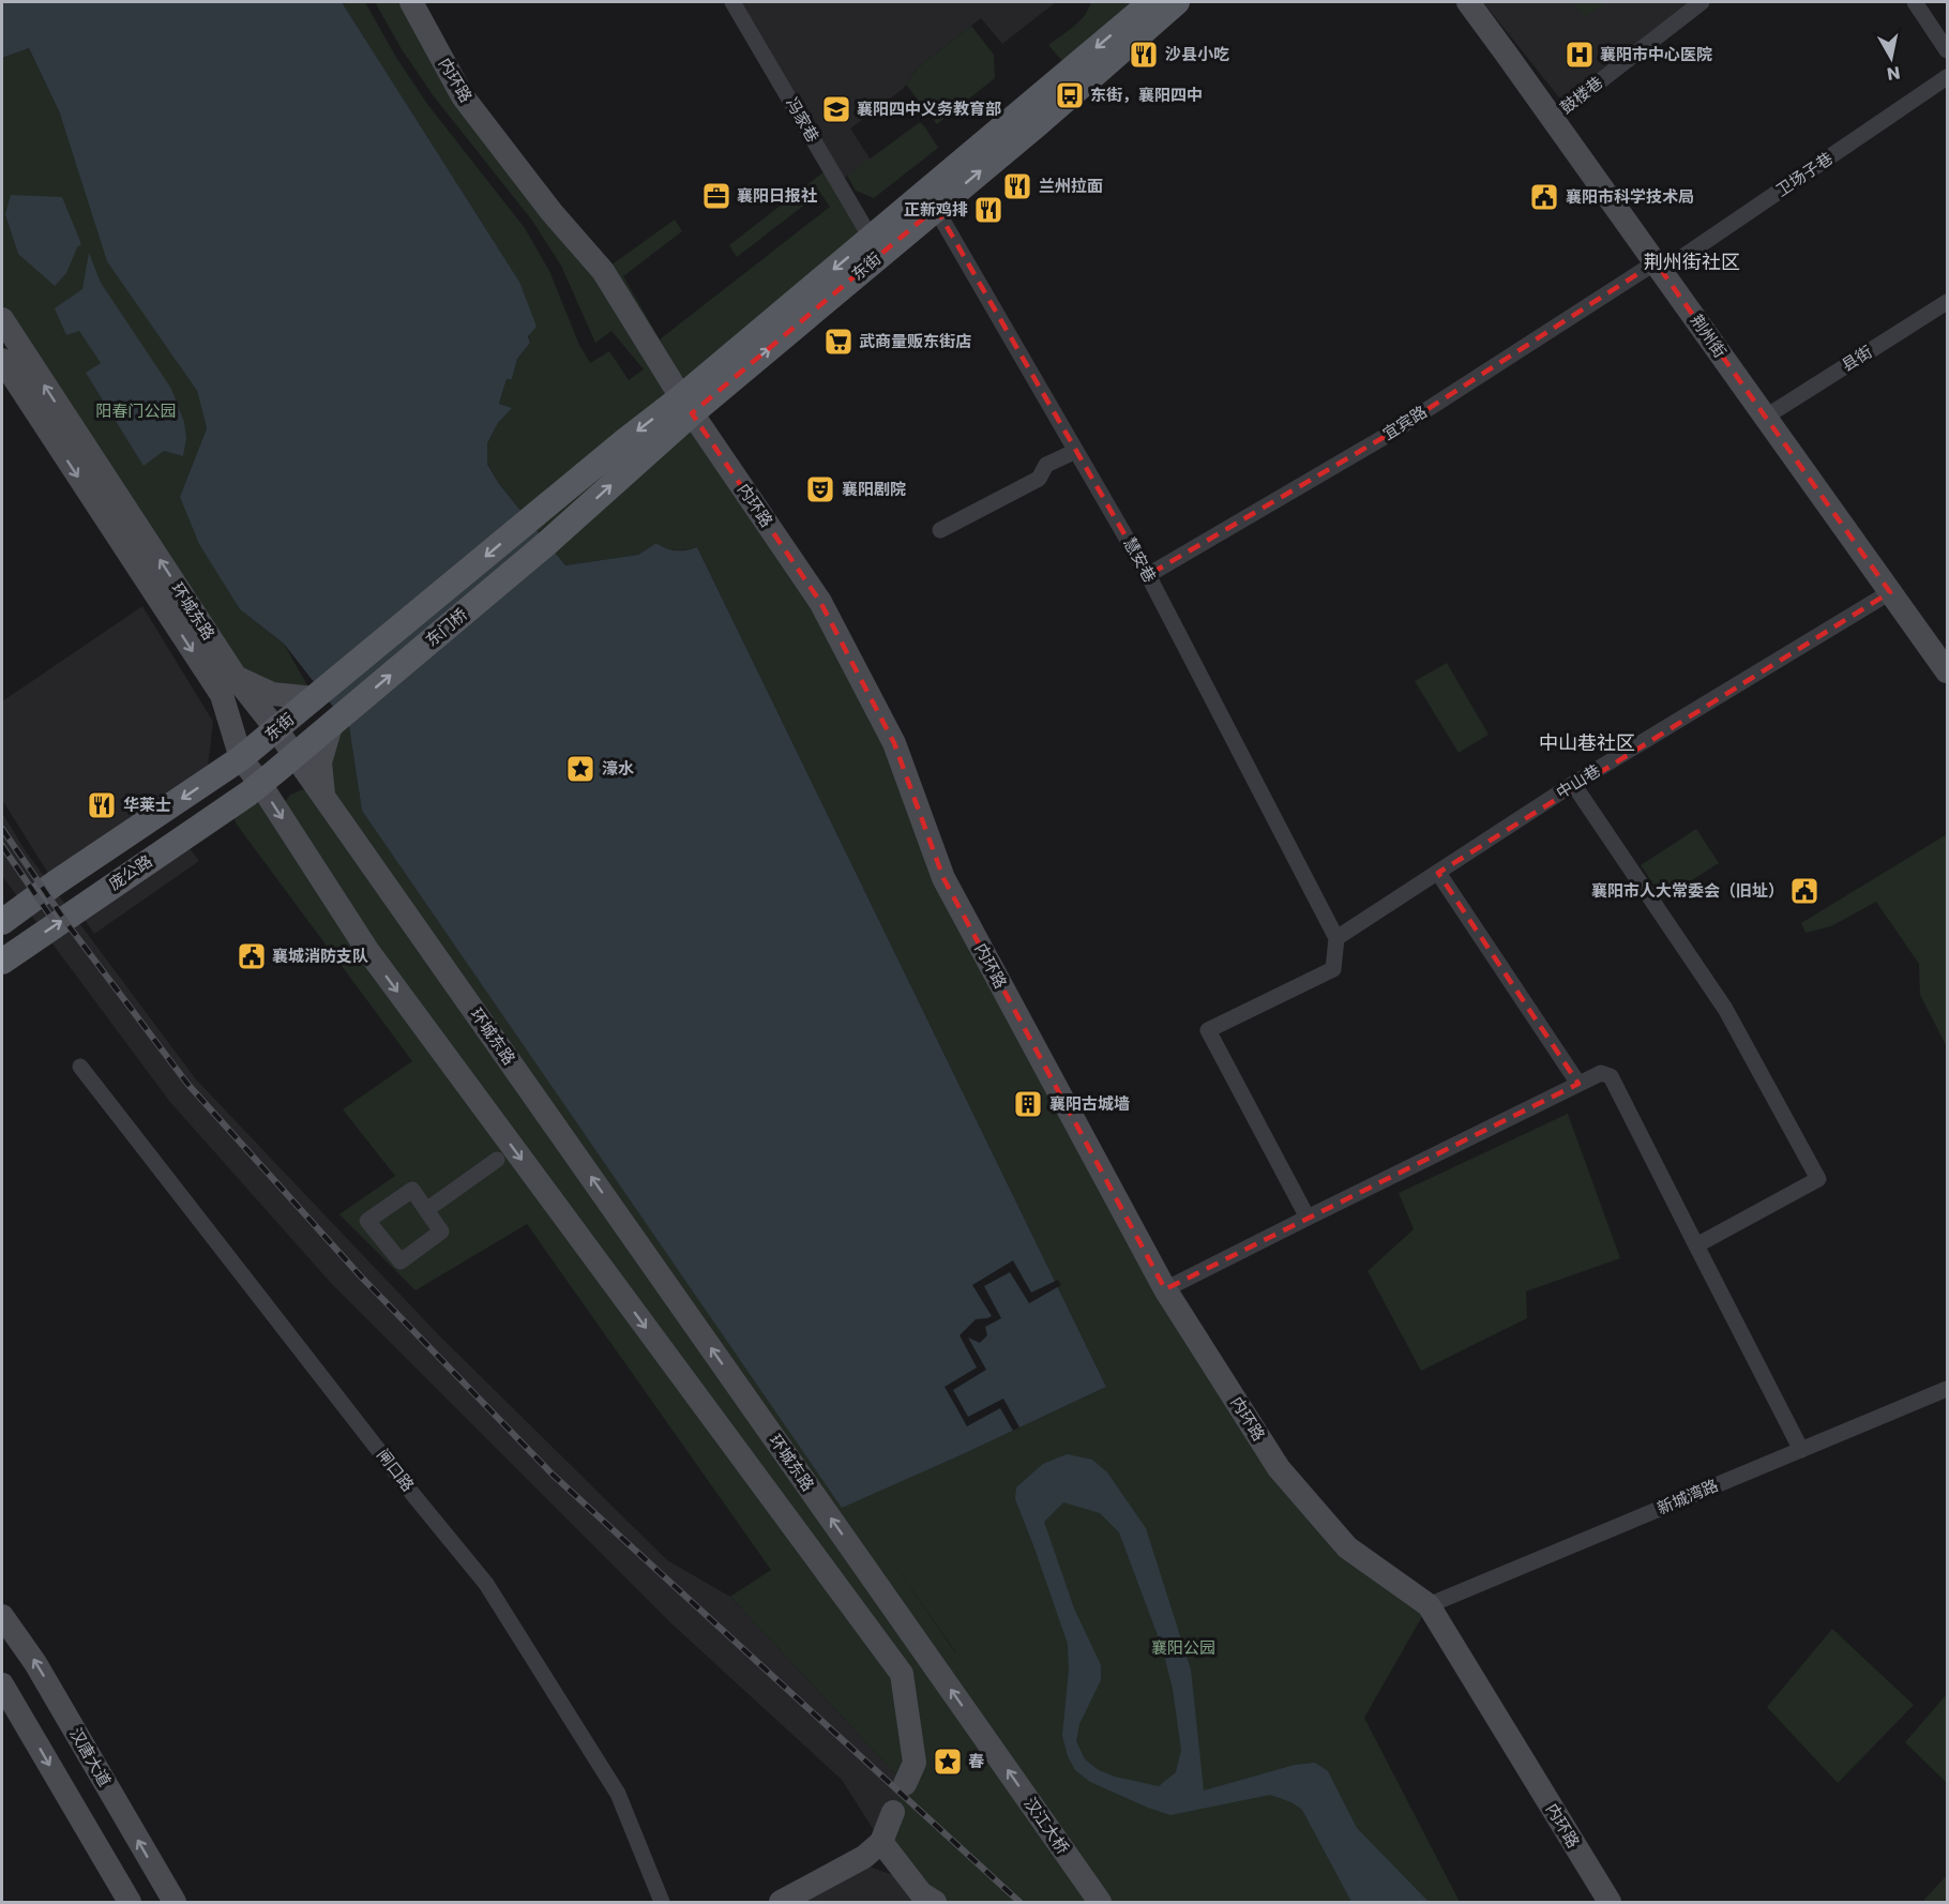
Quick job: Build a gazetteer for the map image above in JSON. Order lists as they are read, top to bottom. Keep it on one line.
{"streets":{"main road":["内环路","东街","荆州街","环城东路","东门桥","庞公路","汉唐大道","汉江大桥"],"street":["鼓楼巷","冯家巷","卫场子巷","县街","宜宾路","慧安巷","中山巷","闸口路","新城湾路"]},"crossings":[["内环路","东街"],["内环路","新城湾路"],["鼓楼巷","荆州街"],["冯家巷","东街"],["卫场子巷","荆州街"],["卫场子巷","宜宾路"],["东街","慧安巷"],["东街","环城东路"],["东街","东门桥"],["东街","庞公路"],["荆州街","县街"],["荆州街","宜宾路"],["荆州街","中山巷"],["宜宾路","慧安巷"],["慧安巷","中山巷"],["环城东路","庞公路"],["环城东路","汉江大桥"]],"districts":["荆州街社区","中山巷社区"],"parks":["阳春门公园","襄阳公园"],"places":{"restaurant":["沙县小吃","兰州拉面","正新鸡排","华莱士"],"hospital":["襄阳市中心医院"],"bus stop":["东街，襄阳四中"],"school or university":["襄阳四中义务教育部"],"office":["襄阳日报社"],"public building":["襄阳市科学技术局","襄阳市人大常委会（旧址）","襄城消防支队"],"supermarket":["武商量贩东街店"],"theatre":["襄阳剧院"],"place":["濠水","春"],"building":["襄阳古城墙"]},"north":"bottom"}
